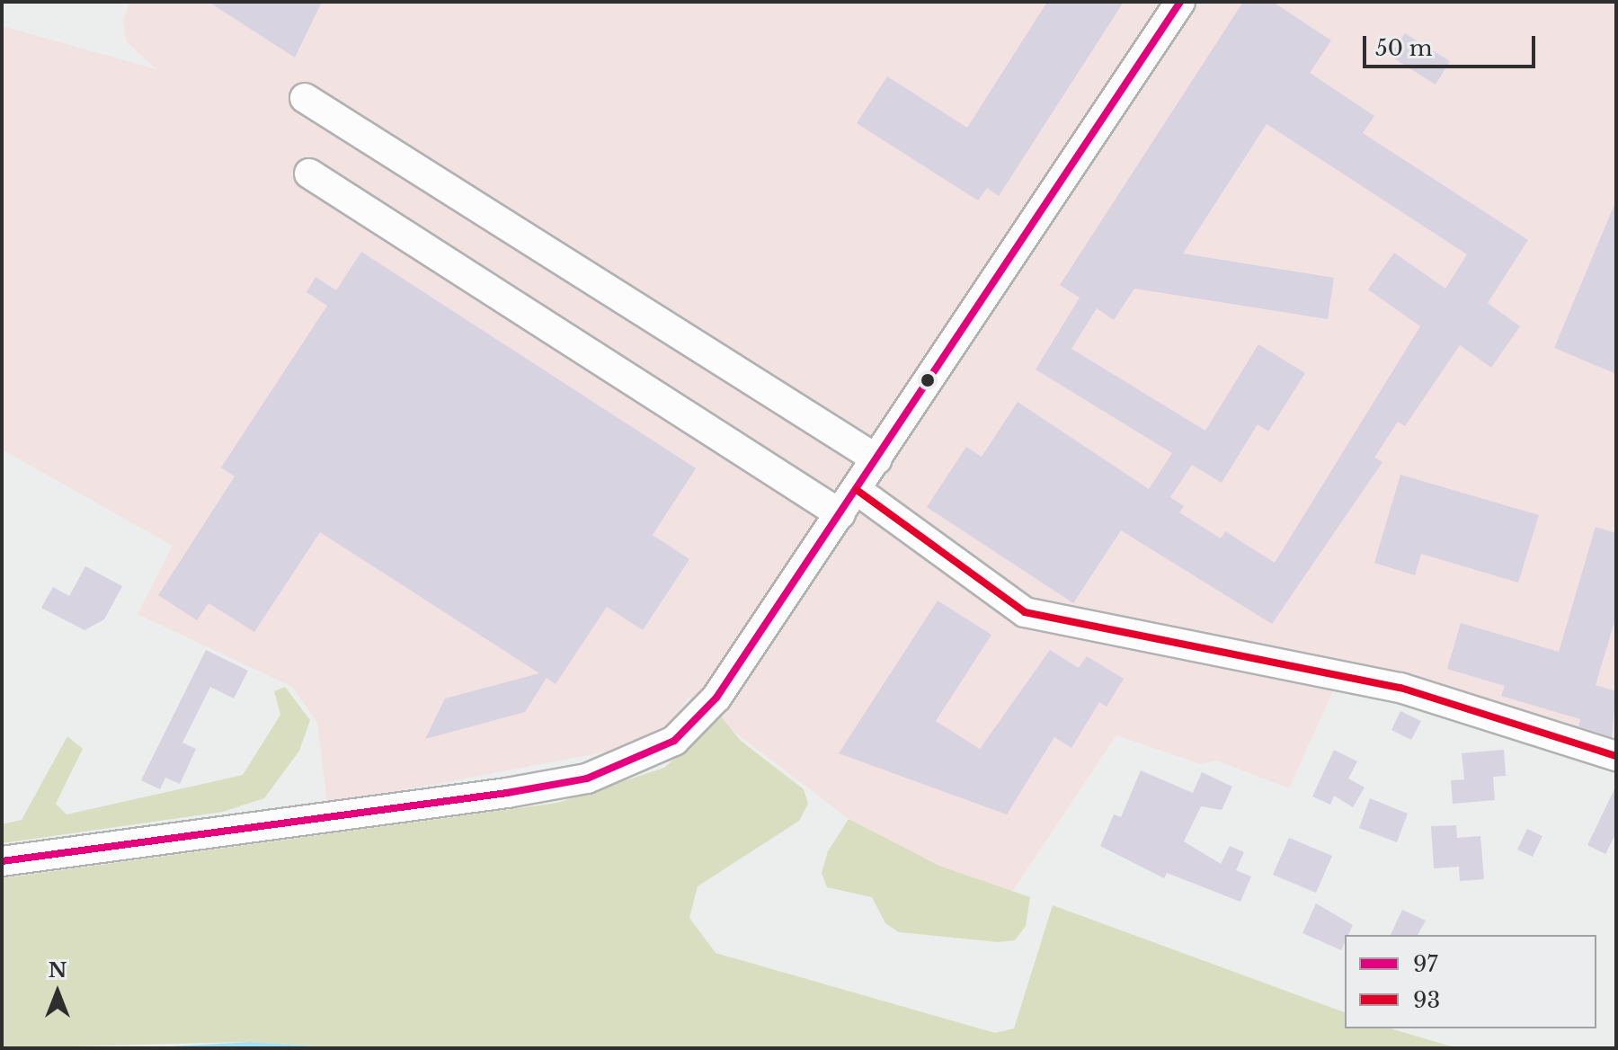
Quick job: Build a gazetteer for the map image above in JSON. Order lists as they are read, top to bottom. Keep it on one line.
{"lines":["transit line 97","transit line 93"],"legend":["97","93"],"scale_bar":"50 m","north":"top"}
